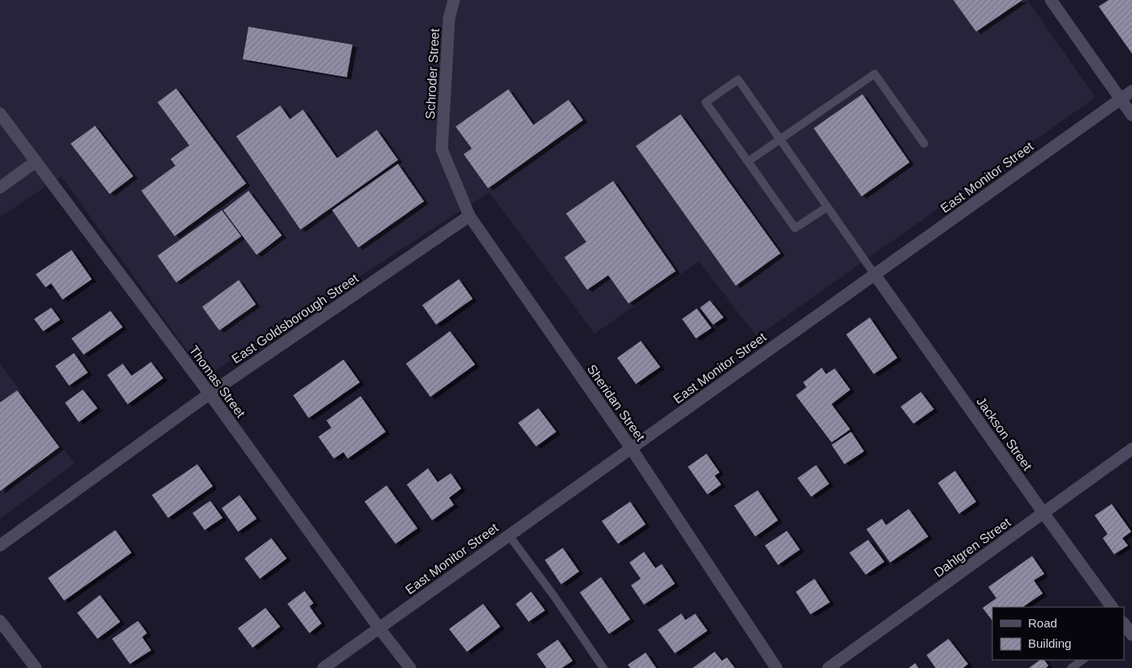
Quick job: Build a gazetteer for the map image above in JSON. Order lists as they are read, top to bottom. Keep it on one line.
{"streets":{"street":["Schroder Street","East Monitor Street","East Goldsborough Street","Thomas Street","Sheridan Street","Jackson Street","Dahlgren Street"]},"crossings":[["Schroder Street","Sheridan Street"],["East Monitor Street","Thomas Street"],["East Monitor Street","Sheridan Street"],["East Monitor Street","Jackson Street"],["East Goldsborough Street","Thomas Street"],["East Goldsborough Street","Sheridan Street"],["Jackson Street","Dahlgren Street"]],"legend":["Road","Building"]}
